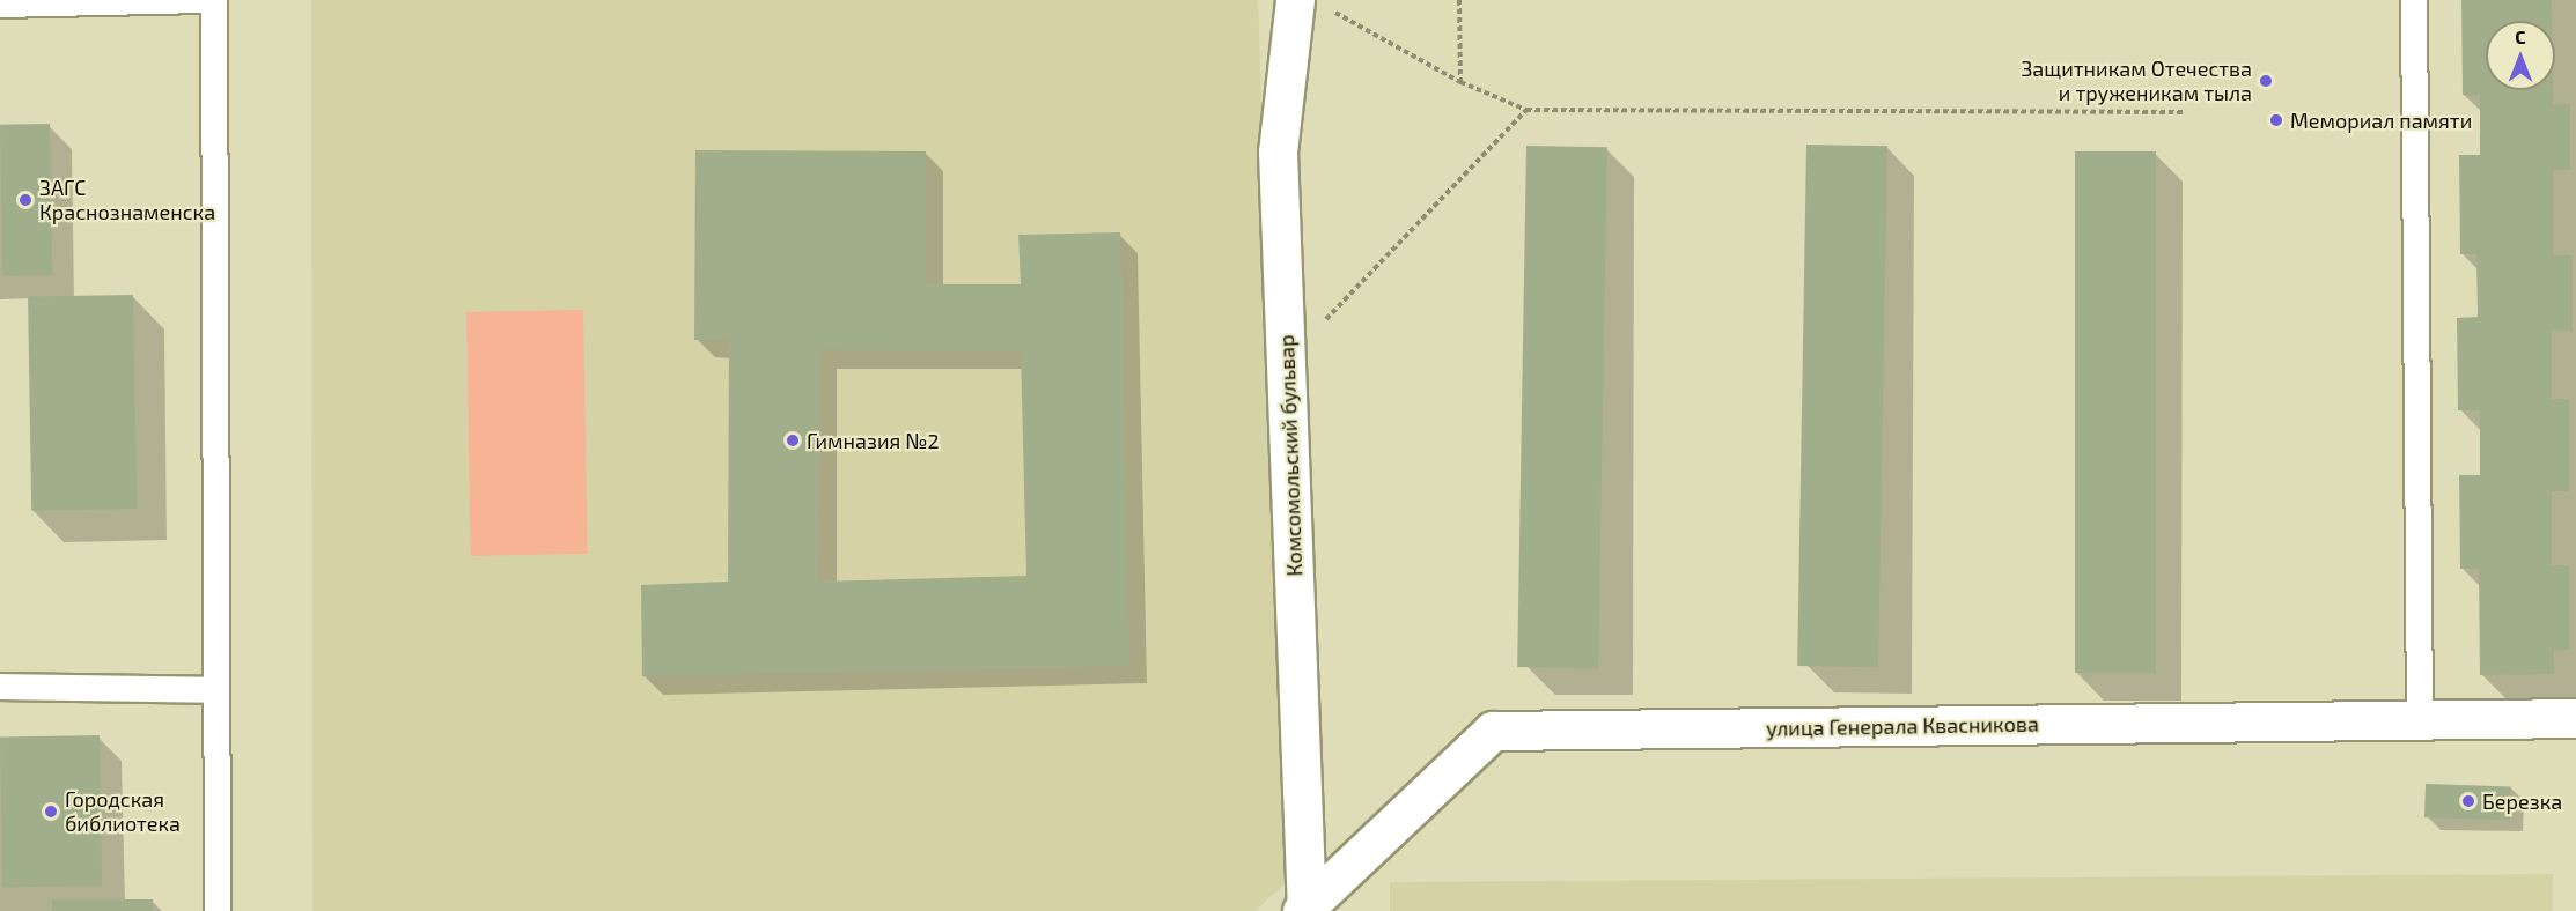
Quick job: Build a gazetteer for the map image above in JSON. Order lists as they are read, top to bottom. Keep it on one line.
{"streets":{"street":["Комсомольский бульвар","улица Генерала Квасникова"]},"crossings":[["Комсомольский бульвар","улица Генерала Квасникова"]],"places":["Защитникам Отечества и труженикам тыла","Мемориал памяти","ЗАГС Краснознаменска","Гимназия №2","Березка","Городская библиотека"],"north":"top"}
